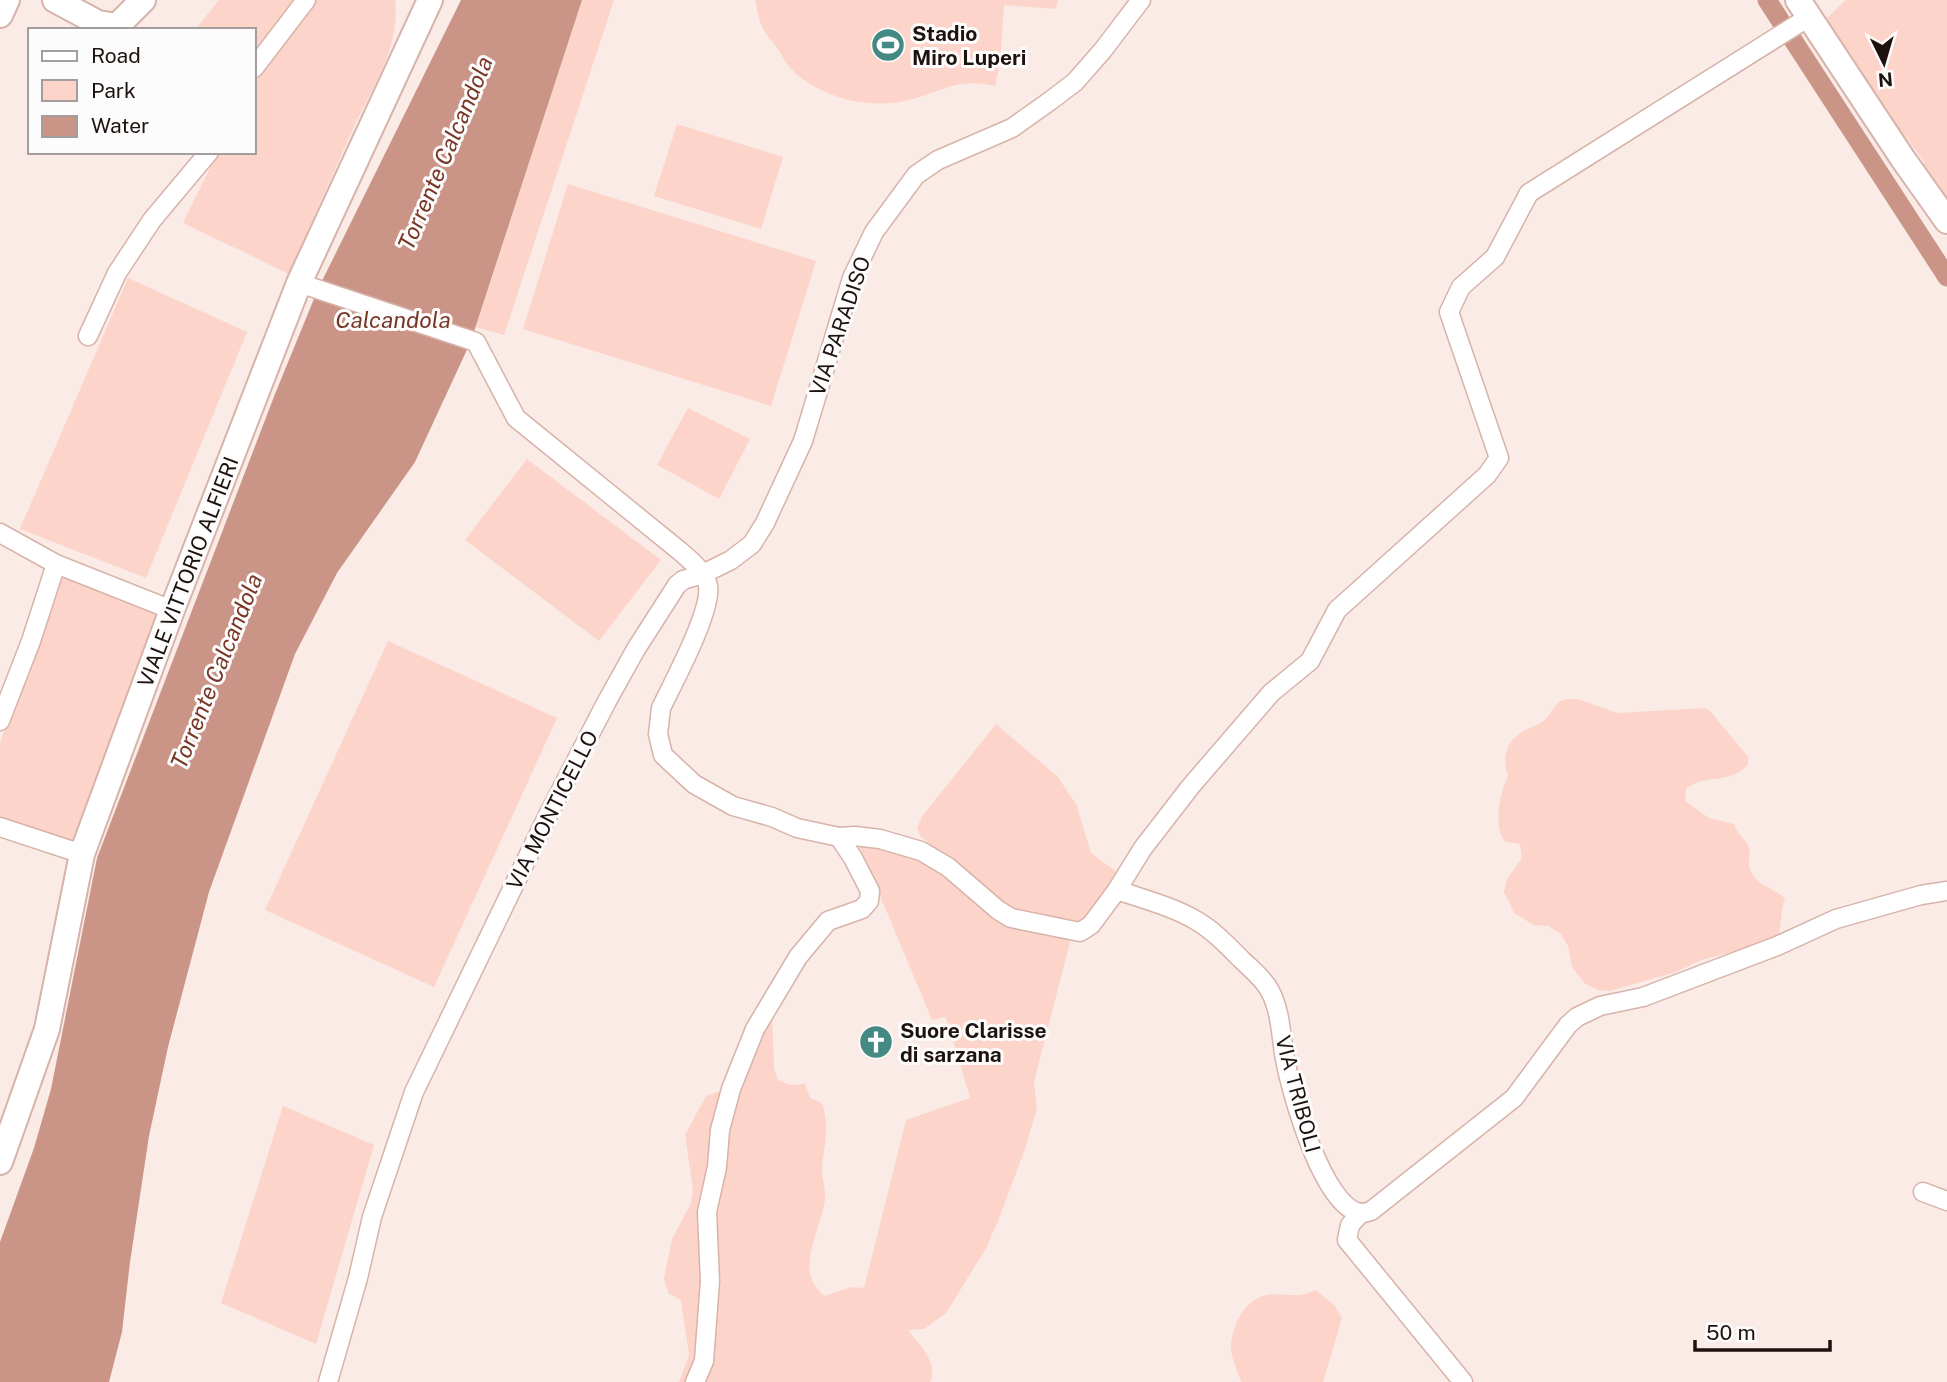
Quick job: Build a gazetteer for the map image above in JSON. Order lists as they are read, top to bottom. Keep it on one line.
{"streets":{"street":["VIA PARADISO","VIALE VITTORIO ALFIERI","VIA MONTICELLO","VIA TRIBOLI"]},"crossings":[["VIA PARADISO","VIA MONTICELLO"]],"water":["Torrente Calcandola","Calcandola"],"places":{"sports":["Stadio Miro Luperi"],"church":["Suore Clarisse di sarzana"]},"legend":["Road","Park","Water"],"scale_bar":"50 m","north":"bottom"}
